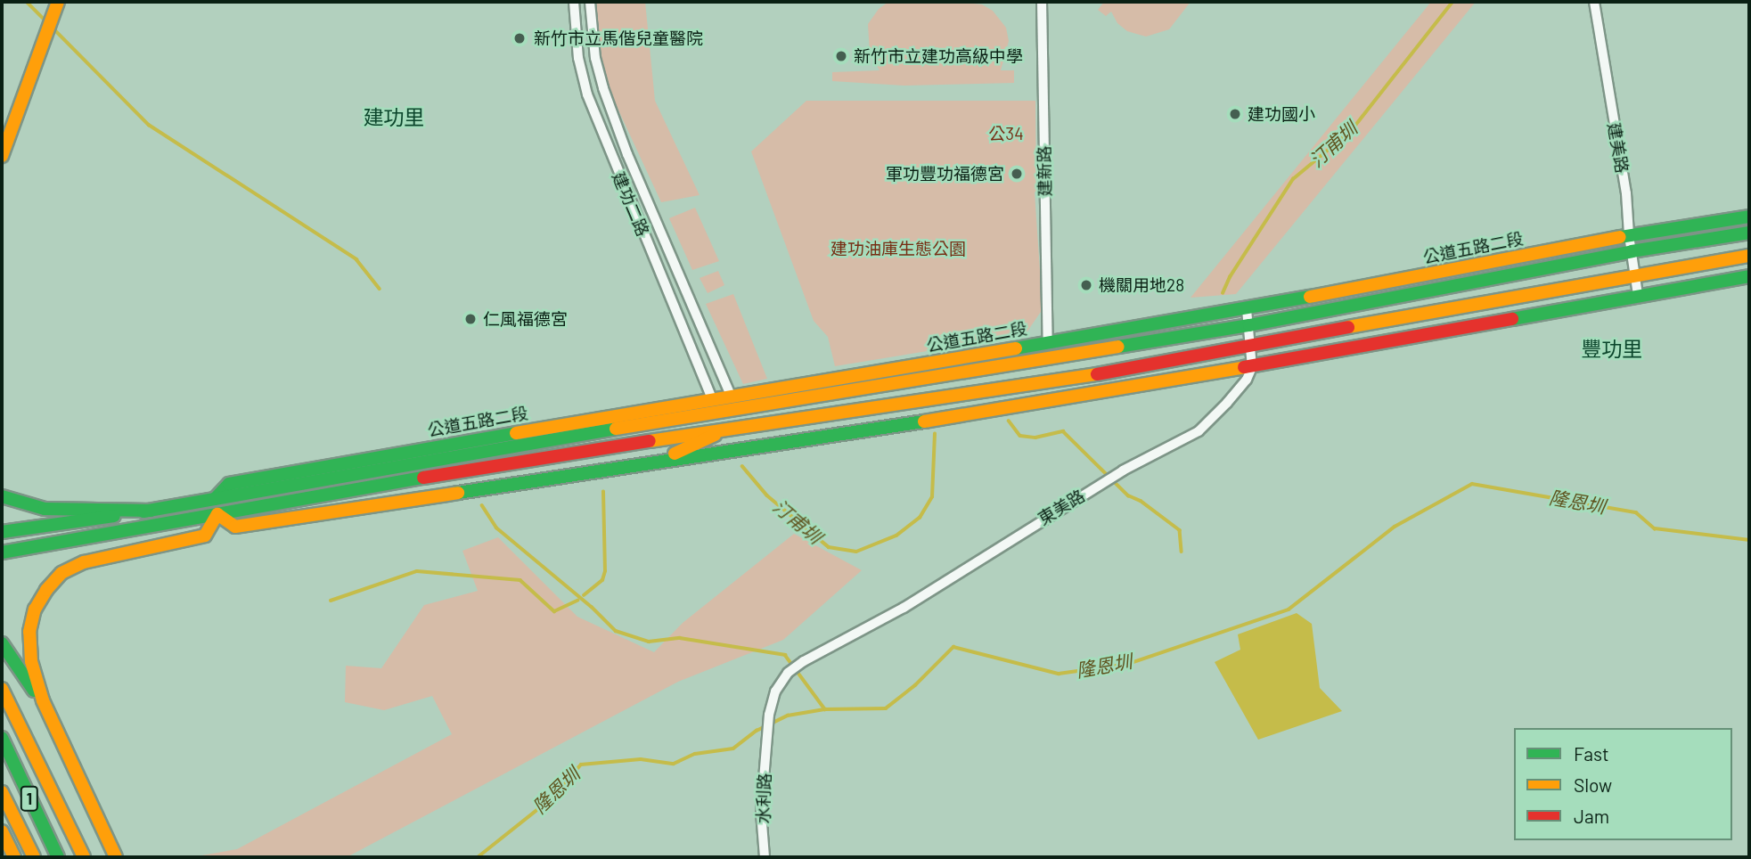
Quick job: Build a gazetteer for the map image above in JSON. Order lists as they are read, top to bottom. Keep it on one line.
{"streets":{"main road":["公道五路二段","1"],"street":["建美路","建新路","建功二路","東美路","水利路"]},"crossings":[["建美路","公道五路二段"],["建新路","公道五路二段"],["建功二路","公道五路二段"],["東美路","水利路"]],"districts":["建功里","豐功里"],"water":["汀甫圳","隆恩圳"],"parks":["公34","建功油庫生態公園"],"places":["新竹市立馬偕兒童醫院","新竹市立建功高級中學","建功國小","軍功豐功福德宮","機關用地28","仁風福德宮"],"legend":["Fast","Slow","Jam"]}
